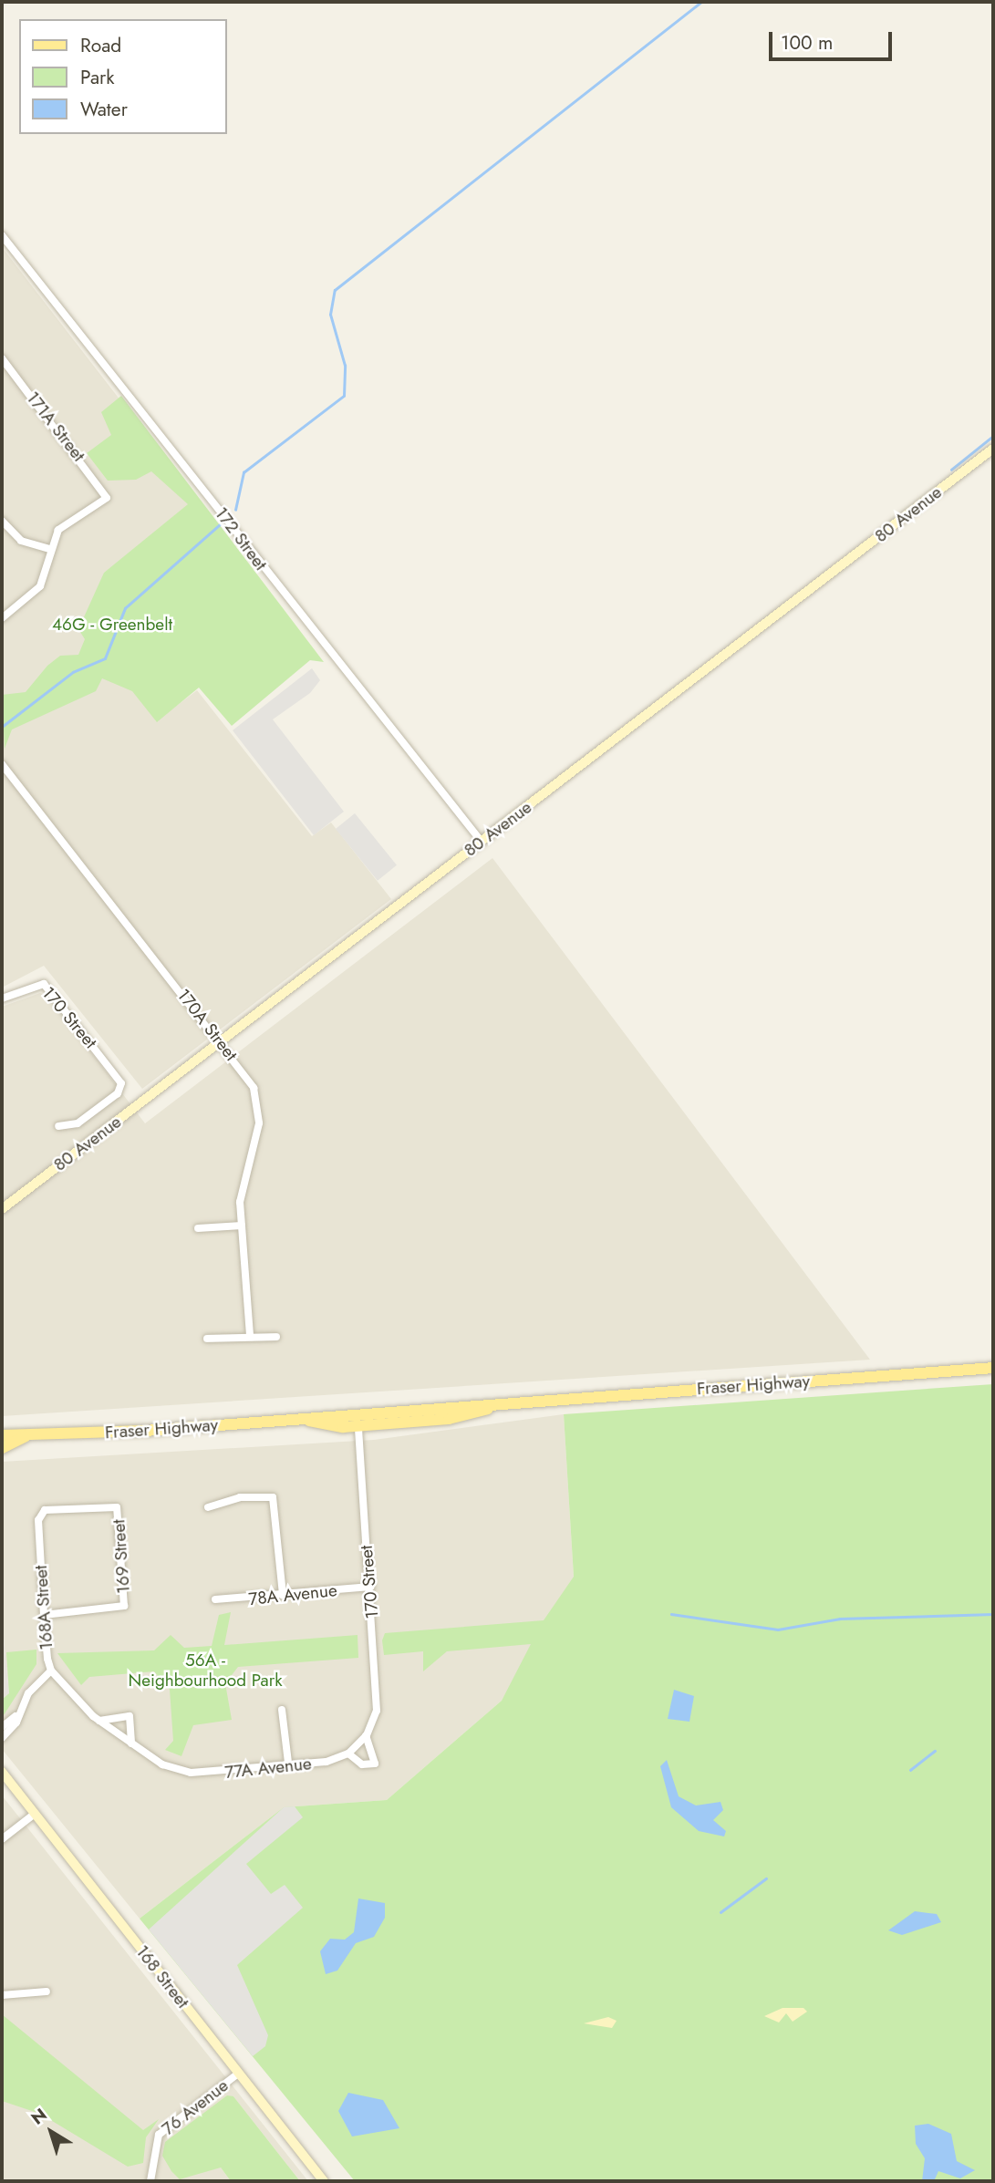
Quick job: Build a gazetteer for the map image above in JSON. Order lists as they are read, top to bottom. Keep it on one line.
{"streets":{"main road":["80 Avenue","Fraser Highway","168 Street"],"street":["171A Street","172 Street","170 Street","170A Street","169 Street","78A Avenue","168A Street","77A Avenue","76 Avenue"]},"crossings":[["80 Avenue","172 Street"],["80 Avenue","170A Street"],["170 Street","Fraser Highway"],["170 Street","78A Avenue"],["170 Street","77A Avenue"],["169 Street","168A Street"],["168A Street","77A Avenue"],["168 Street","76 Avenue"]],"parks":["46G - Greenbelt","56A - Neighbourhood Park"],"legend":["Road","Park","Water"],"scale_bar":"100 m","north":"top left"}
